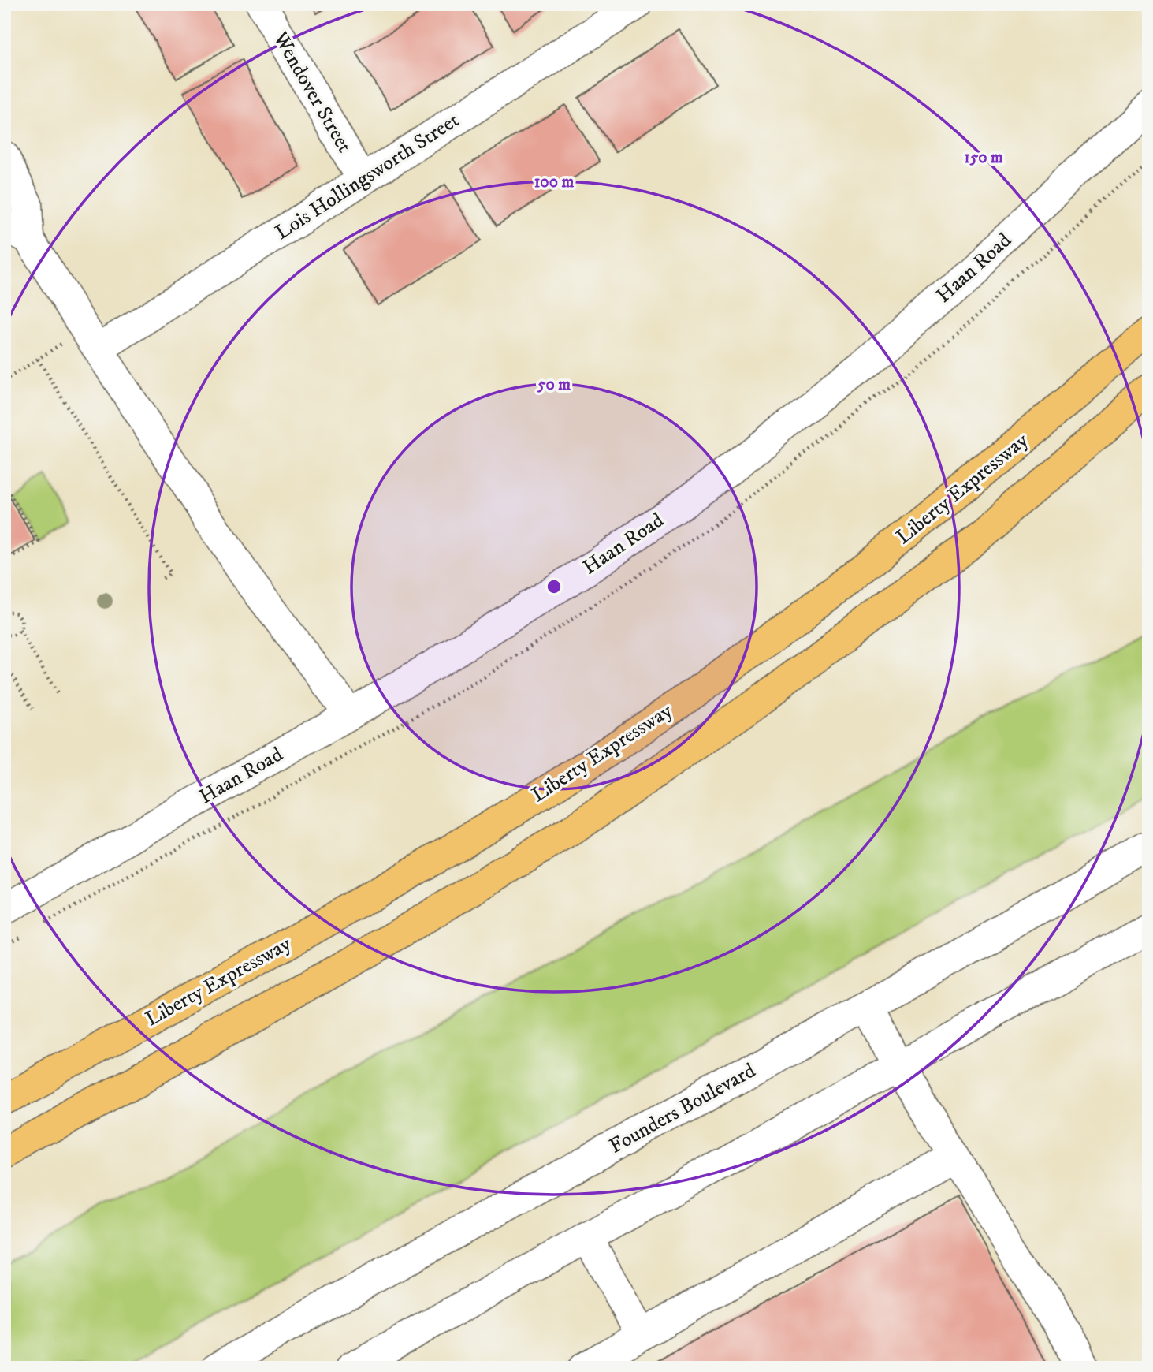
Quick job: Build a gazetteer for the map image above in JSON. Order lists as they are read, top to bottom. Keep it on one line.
{"streets":{"highway":["Liberty Expressway"],"street":["Wendover Street","Lois Hollingsworth Street","Haan Road","Founders Boulevard"]},"crossings":[["Wendover Street","Lois Hollingsworth Street"]],"rings":["150 m","100 m","50 m"]}
